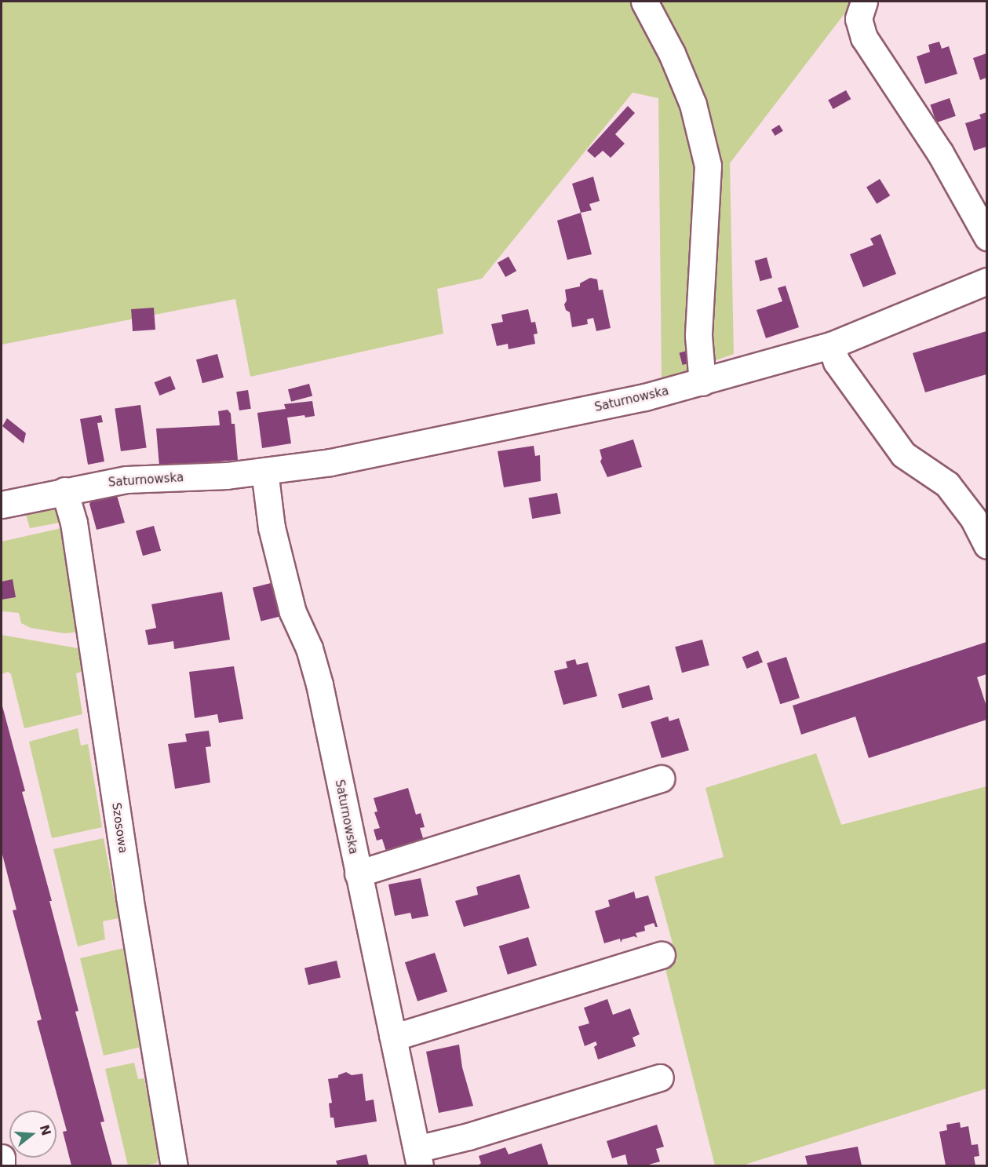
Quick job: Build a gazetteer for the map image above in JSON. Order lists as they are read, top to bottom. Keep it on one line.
{"streets":{"street":["Saturnowska","Szosowa"]},"crossings":[["Saturnowska","Szosowa"]],"north":"right"}
